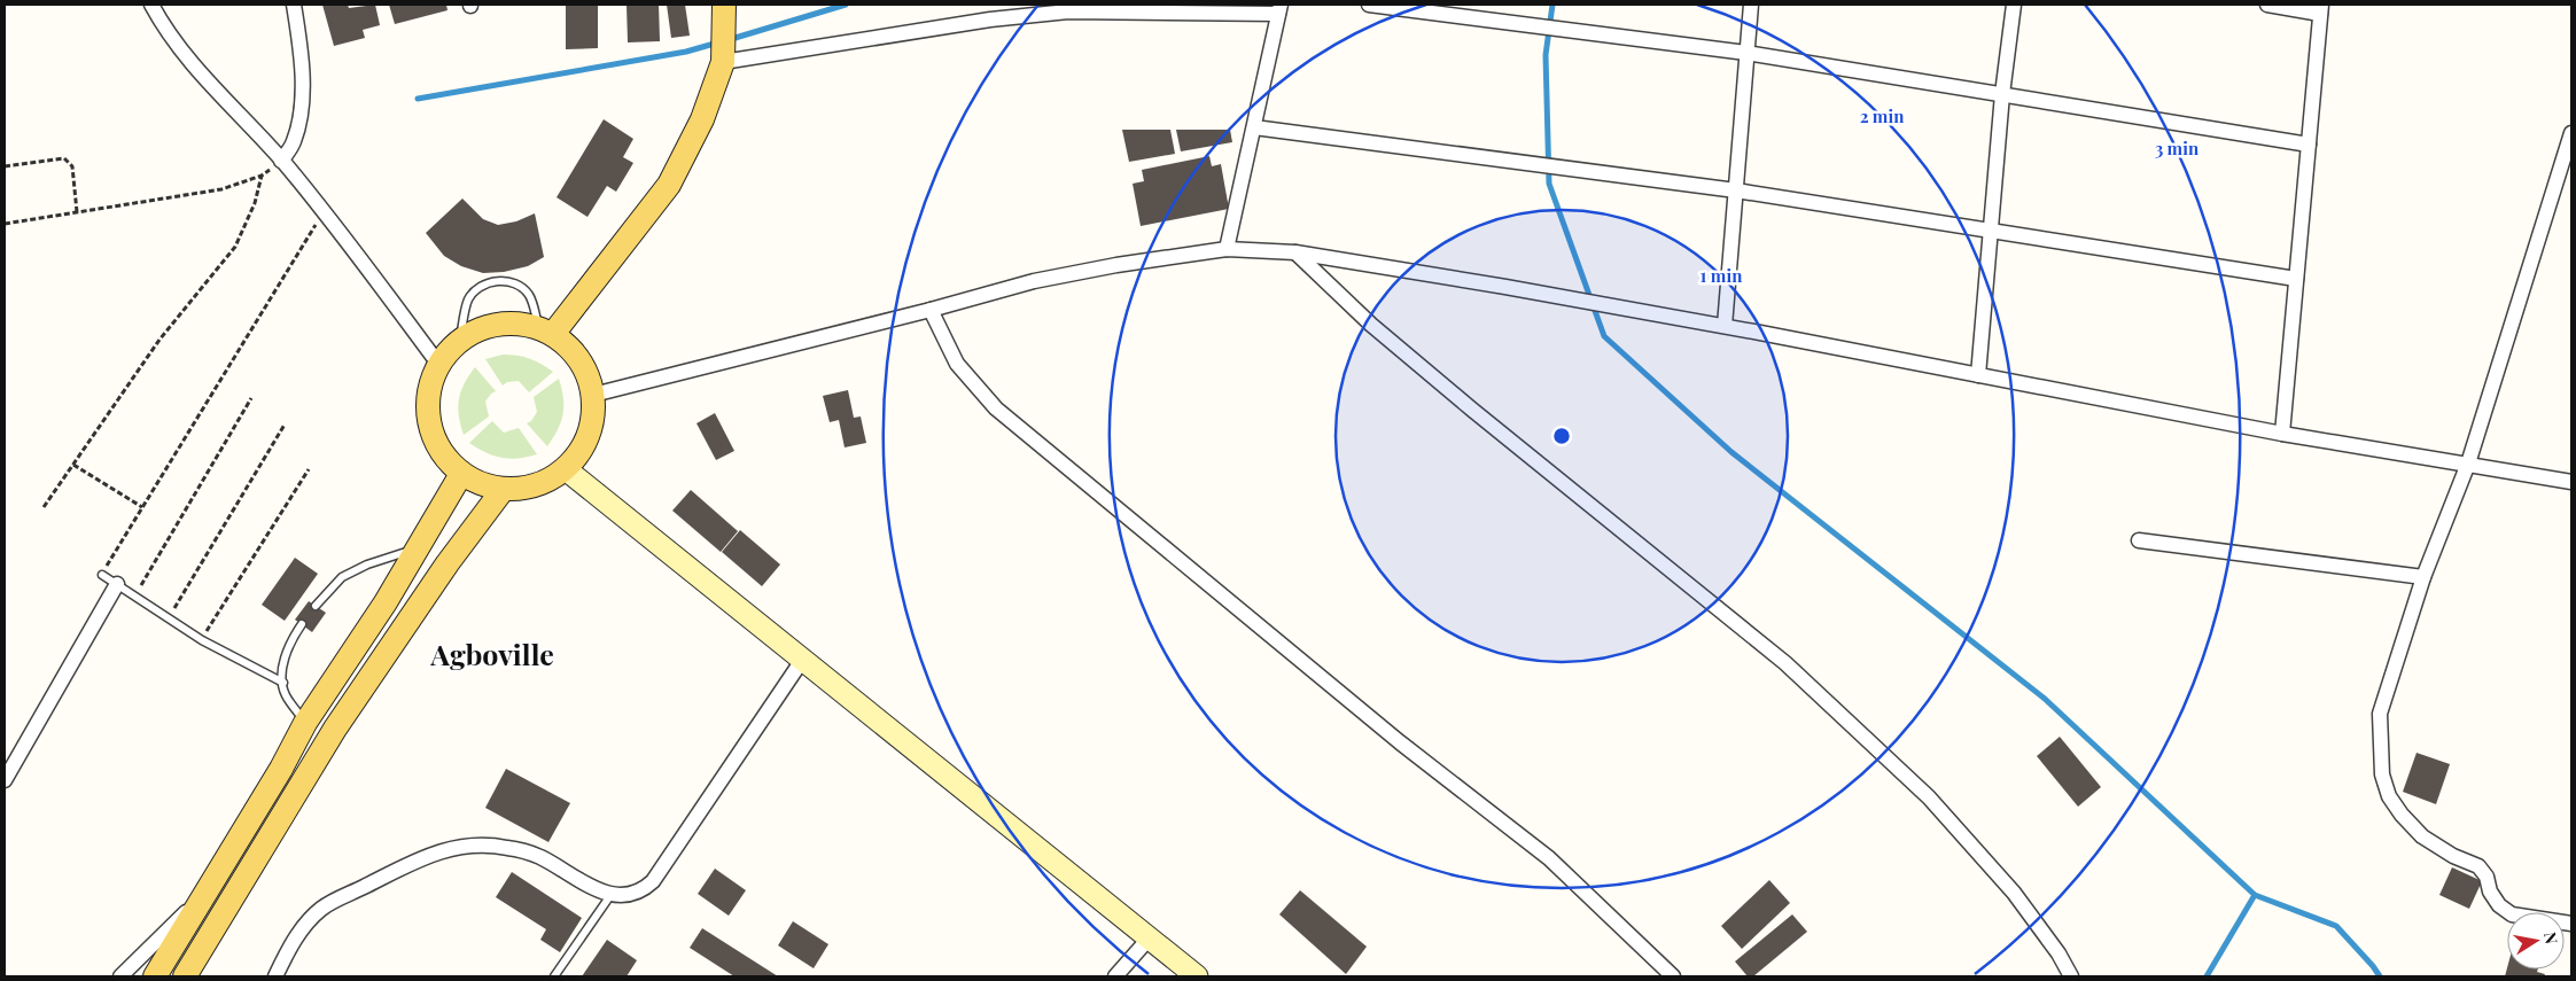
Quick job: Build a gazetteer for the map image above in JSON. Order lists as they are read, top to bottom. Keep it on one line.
{"districts":["Agboville"],"north":"right","rings":["2 min","3 min","1 min"]}
